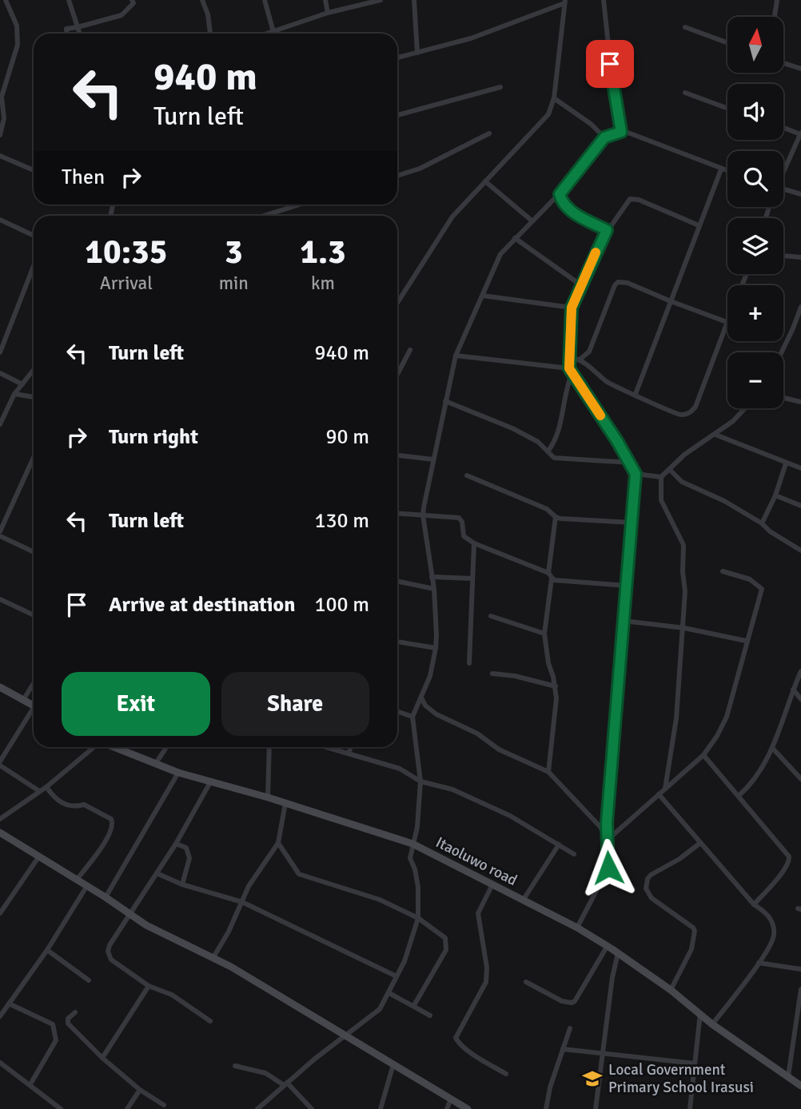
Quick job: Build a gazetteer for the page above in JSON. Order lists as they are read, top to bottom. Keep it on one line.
{"streets":{"street":["Itaoluwo road"]},"places":{"school or university":["Local Government Primary School Irasusi"]},"north":"top","page":{"map_buttons":["+","−"],"turn":["940 m","Turn left"],"then":"Then","eta":["10:35","Arrival","3","min","1.3","km"],"list":[{"name":"Turn left","value":"940 m"},{"name":"Turn right","value":"90 m"},{"name":"Turn left","value":"130 m"},{"name":"Arrive at destination","value":"100 m"}],"buttons":["Exit","Share"]}}
